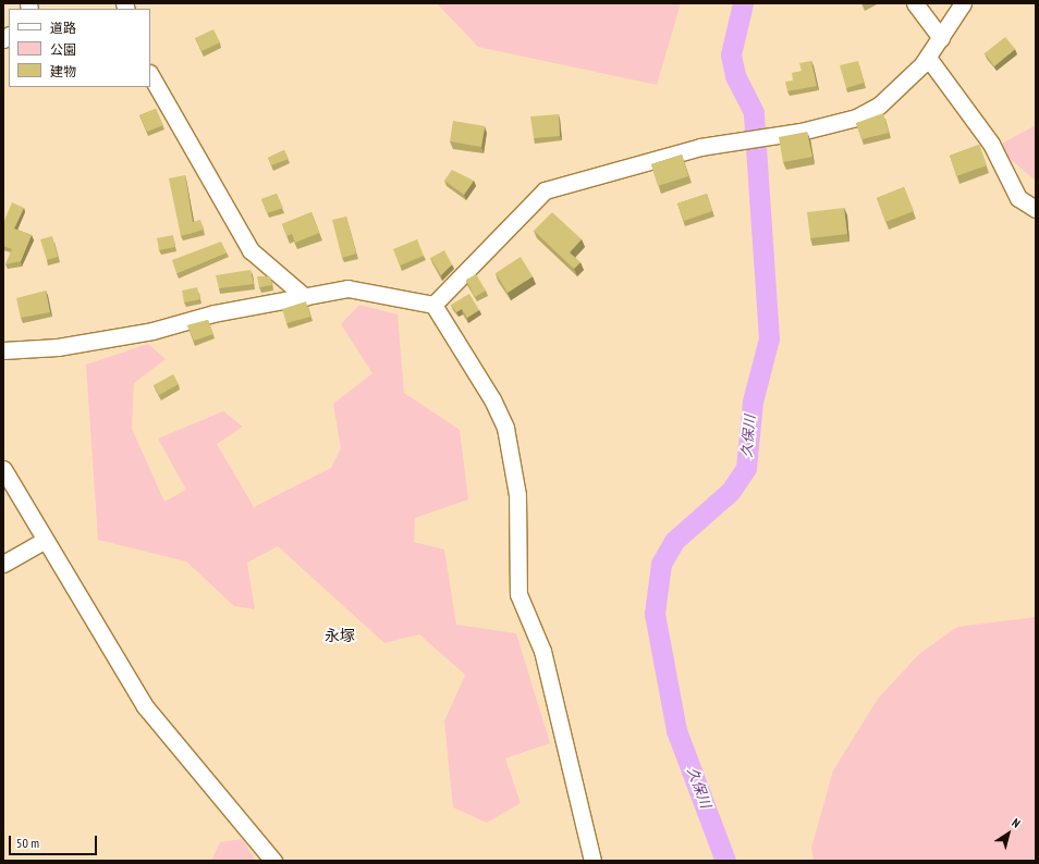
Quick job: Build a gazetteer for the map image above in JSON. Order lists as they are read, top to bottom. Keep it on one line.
{"districts":["永塚"],"water":["久保川"],"legend":["道路","公園","建物"],"scale_bar":"50 m","north":"top right"}
